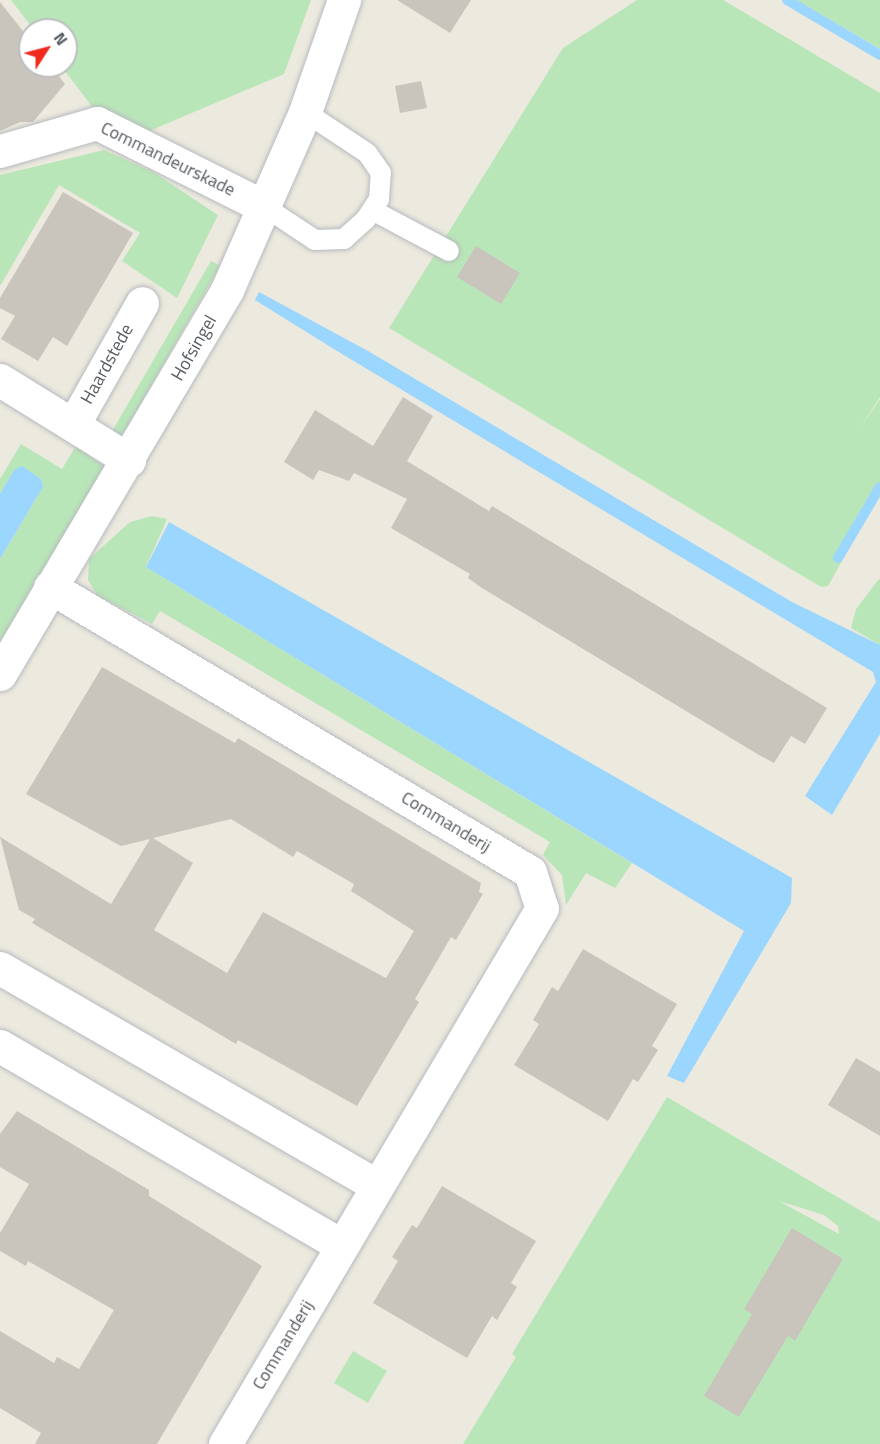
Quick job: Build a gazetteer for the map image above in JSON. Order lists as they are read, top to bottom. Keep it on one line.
{"streets":{"street":["Commandeurskade","Hofsingel","Haardstede","Commanderij"]},"crossings":[["Commandeurskade","Hofsingel"],["Hofsingel","Haardstede"],["Hofsingel","Commanderij"]],"north":"top right"}
